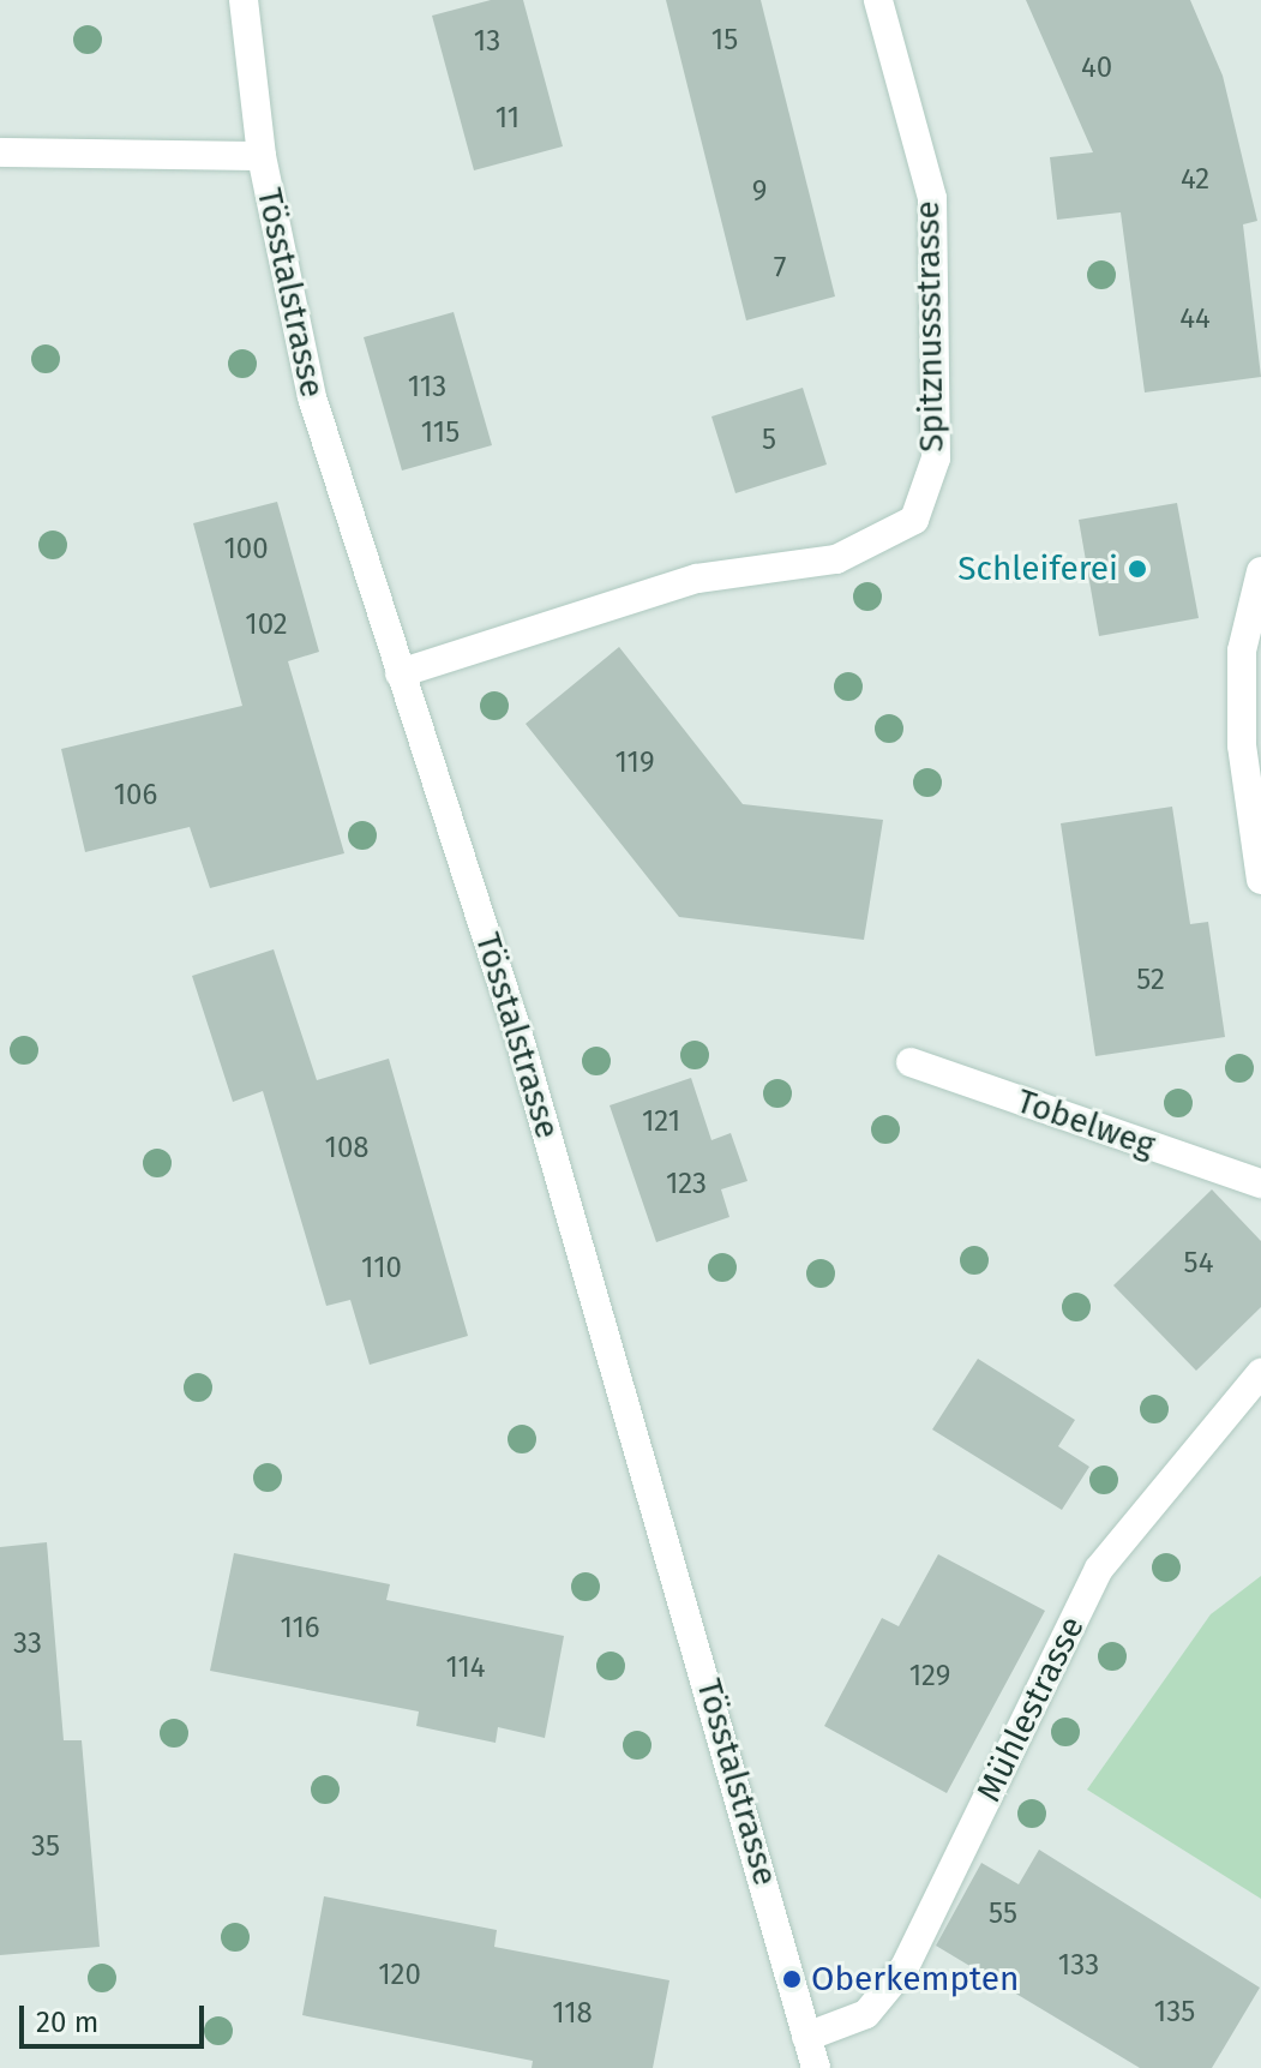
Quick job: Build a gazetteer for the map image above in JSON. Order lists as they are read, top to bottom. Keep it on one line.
{"streets":{"street":["Tösstalstrasse","Spitznussstrasse","Tobelweg","Mühlestrasse"]},"crossings":[["Tösstalstrasse","Spitznussstrasse"],["Tösstalstrasse","Mühlestrasse"]],"places":["Schleiferei","Oberkempten"],"house_numbers":["15","13","40","11","42","9","7","44","113","115","5","100","102","119","106","52","121","108","123","54","110","116","33","114","129","35","55","133","120","135","118"],"scale_bar":"20 m"}
